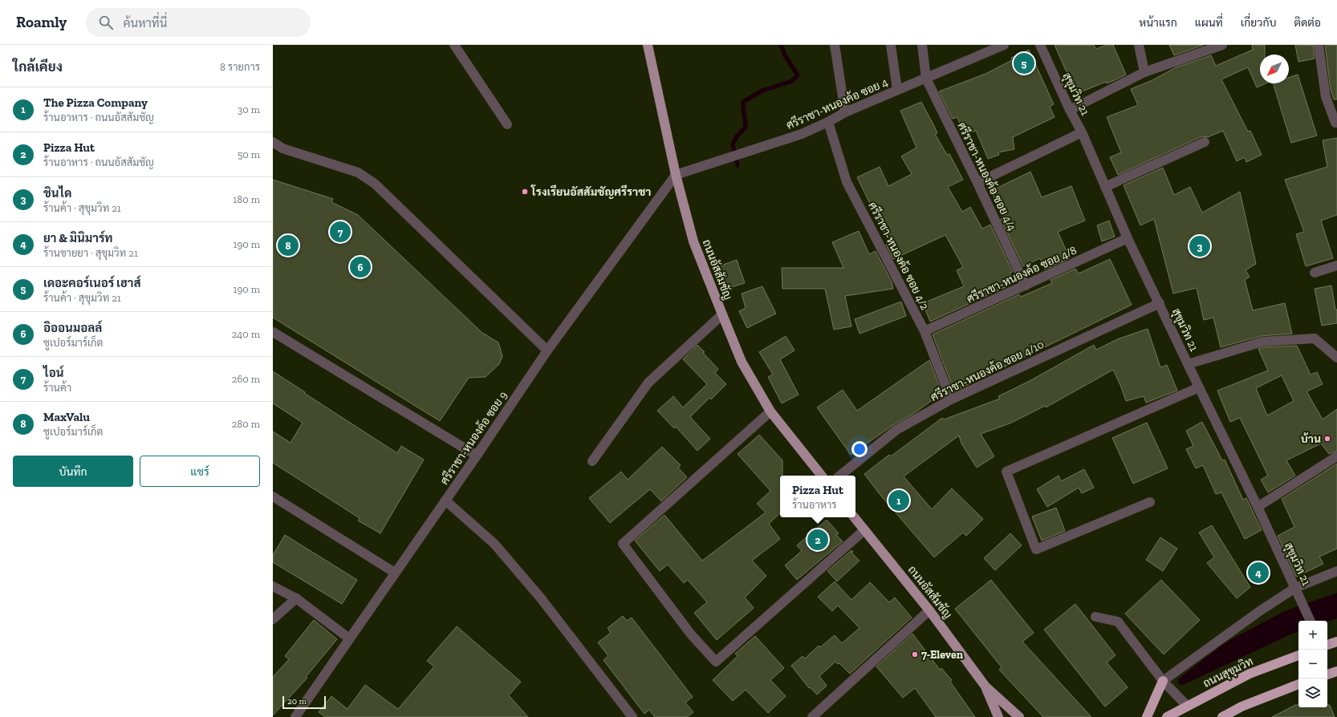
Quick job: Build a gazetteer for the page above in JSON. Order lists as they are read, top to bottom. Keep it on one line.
{"streets":{"highway":["ถนนสุขุมวิท"],"main road":["ถนนอัสสัมชัญ"],"street":["สุขุมวิท 21","ศรีราชา-หนองค้อ ซอย 4","ศรีราชา-หนองค้อ ซอย 4/4","ศรีราชา-หนองค้อ ซอย 4/2","ศรีราชา-หนองค้อ ซอย 4/8","ศรีราชา-หนองค้อ ซอย 4/10","ศรีราชา-หนองค้อ ซอย 9"]},"crossings":[["สุขุมวิท 21","ศรีราชา-หนองค้อ ซอย 4/8"],["สุขุมวิท 21","ศรีราชา-หนองค้อ ซอย 4/10"],["ศรีราชา-หนองค้อ ซอย 4","ศรีราชา-หนองค้อ ซอย 4/4"],["ศรีราชา-หนองค้อ ซอย 4","ศรีราชา-หนองค้อ ซอย 4/2"],["ศรีราชา-หนองค้อ ซอย 4","ถนนอัสสัมชัญ"],["ศรีราชา-หนองค้อ ซอย 4","ศรีราชา-หนองค้อ ซอย 9"],["ศรีราชา-หนองค้อ ซอย 4/4","ศรีราชา-หนองค้อ ซอย 4/8"],["ศรีราชา-หนองค้อ ซอย 4/2","ศรีราชา-หนองค้อ ซอย 4/8"],["ศรีราชา-หนองค้อ ซอย 4/2","ศรีราชา-หนองค้อ ซอย 4/10"],["ถนนอัสสัมชัญ","ศรีราชา-หนองค้อ ซอย 9"]],"places":["โรงเรียนอัสสัมชัญศรีราชา","บ้าน","7-Eleven"],"scale_bar":"20 m","north":"bottom left","page":{"header":"Roamly","search":"ค้นหาที่นี่","nav":["หน้าแรก","แผนที่","เกี่ยวกับ","ติดต่อ"],"heading":["ใกล้เคียง","8 รายการ"],"pins":["5","7","8","3","6","1","2","4"],"list":[{"mark":"1","name":"The Pizza Company","note":"ร้านอาหาร · ถนนอัสสัมชัญ","value":"30 m"},{"mark":"2","name":"Pizza Hut","note":"ร้านอาหาร · ถนนอัสสัมชัญ","value":"50 m"},{"mark":"3","name":"ชินได","note":"ร้านค้า · สุขุมวิท 21","value":"180 m"},{"mark":"4","name":"ยา & มินิมาร์ท","note":"ร้านขายยา · สุขุมวิท 21","value":"190 m"},{"mark":"5","name":"เดอะคอร์เนอร์ เฮาส์","note":"ร้านค้า · สุขุมวิท 21","value":"190 m"},{"mark":"6","name":"อิออนมอลล์","note":"ซูเปอร์มาร์เก็ต","value":"240 m"},{"mark":"7","name":"ไอน์","note":"ร้านค้า","value":"260 m"},{"mark":"8","name":"MaxValu","note":"ซูเปอร์มาร์เก็ต","value":"280 m"}],"buttons":["บันทึก","แชร์"],"popup":["Pizza Hut","ร้านอาหาร"],"map_buttons":["+","−"],"scale":"20 m"}}
